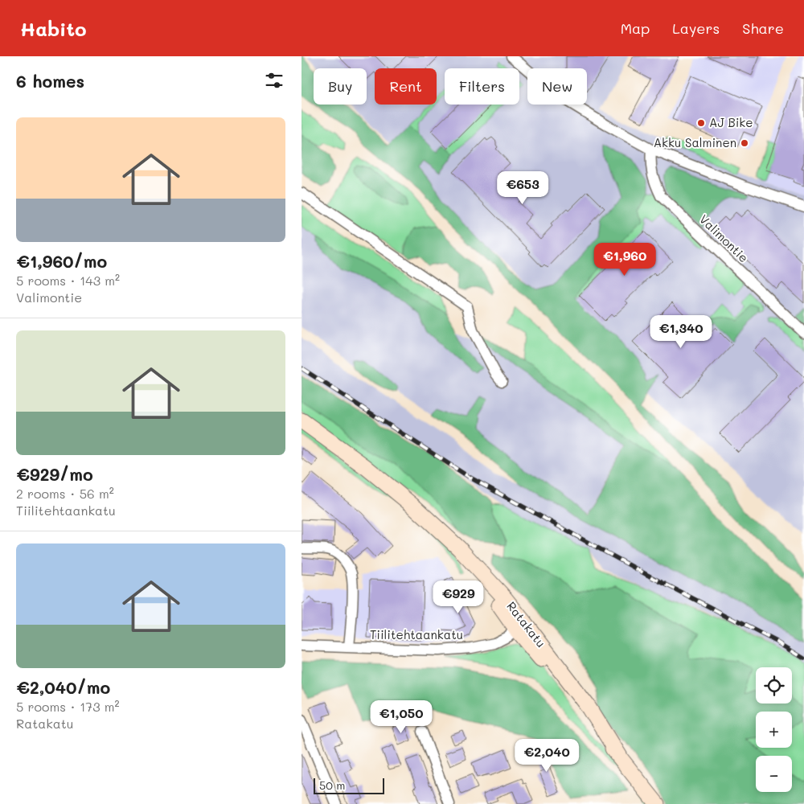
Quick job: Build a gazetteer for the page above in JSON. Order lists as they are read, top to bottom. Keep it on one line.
{"streets":{"main road":["Ratakatu"],"street":["Valimontie","Tiilitehtaankatu"]},"crossings":[["Ratakatu","Tiilitehtaankatu"]],"places":["AJ Bike","Akku Salminen"],"scale_bar":"50 m","page":{"header":"Habito","nav":["Map","Layers","Share"],"heading":"6 homes","chip":["Buy","Rent","Filters","New"],"list":[{"name":"€1,960/mo","note":"5 rooms · 143 m² · Valimontie"},{"name":"€929/mo","note":"2 rooms · 56 m² · Tiilitehtaankatu"},{"name":"€2,040/mo","note":"5 rooms · 173 m² · Ratakatu"}],"price":["€653","€1,960","€1,340","€929","€1,050","€2,040"],"map_buttons":["+","−"],"scale":"50 m"}}
